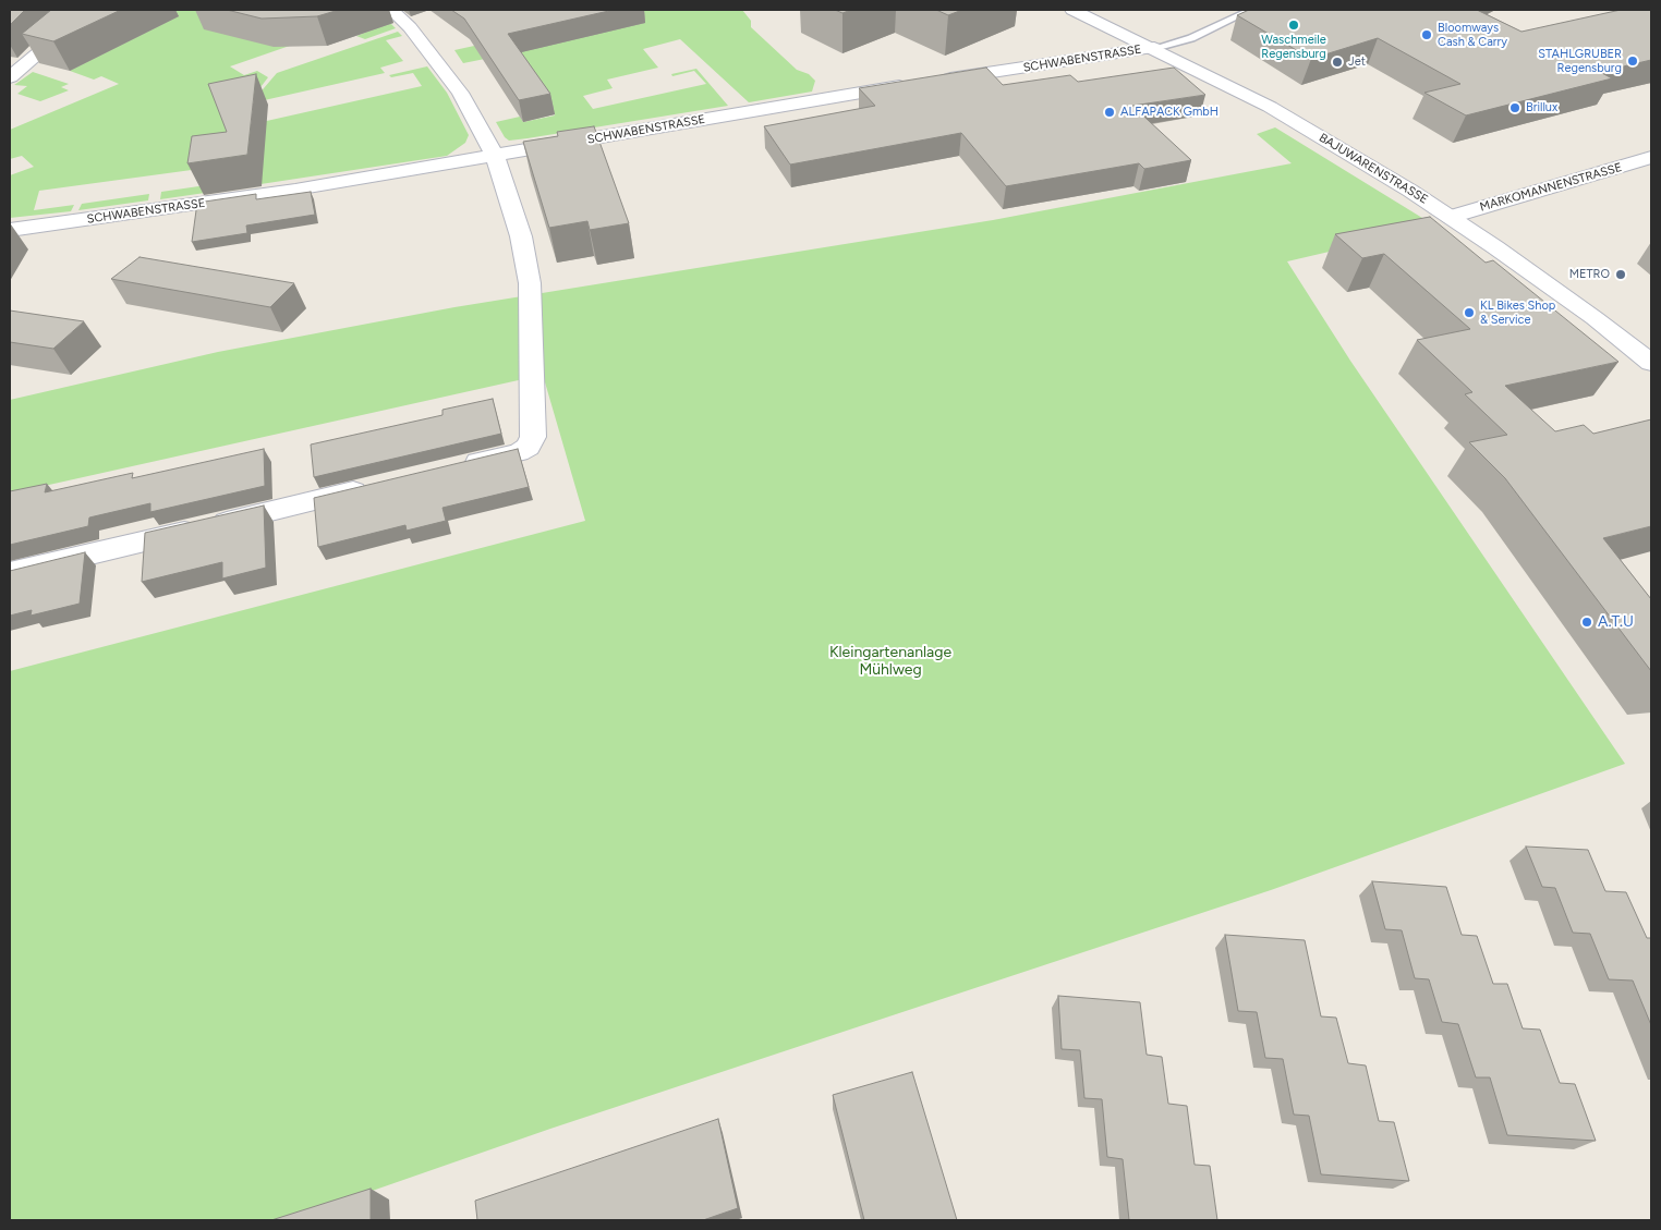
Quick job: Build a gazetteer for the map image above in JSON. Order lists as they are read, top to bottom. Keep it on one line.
{"streets":{"street":["SCHWABENSTRASSE","BAJUWARENSTRASSE","MARKOMANNENSTRASSE"]},"crossings":[["SCHWABENSTRASSE","BAJUWARENSTRASSE"],["BAJUWARENSTRASSE","MARKOMANNENSTRASSE"]],"parks":["Kleingartenanlage Mühlweg"],"places":["Waschmeile Regensburg","Bloomways Cash & Carry","STAHLGRUBER Regensburg","Jet","Brillux","ALFAPACK GmbH","METRO","KL Bikes Shop & Service","A.T.U"]}
